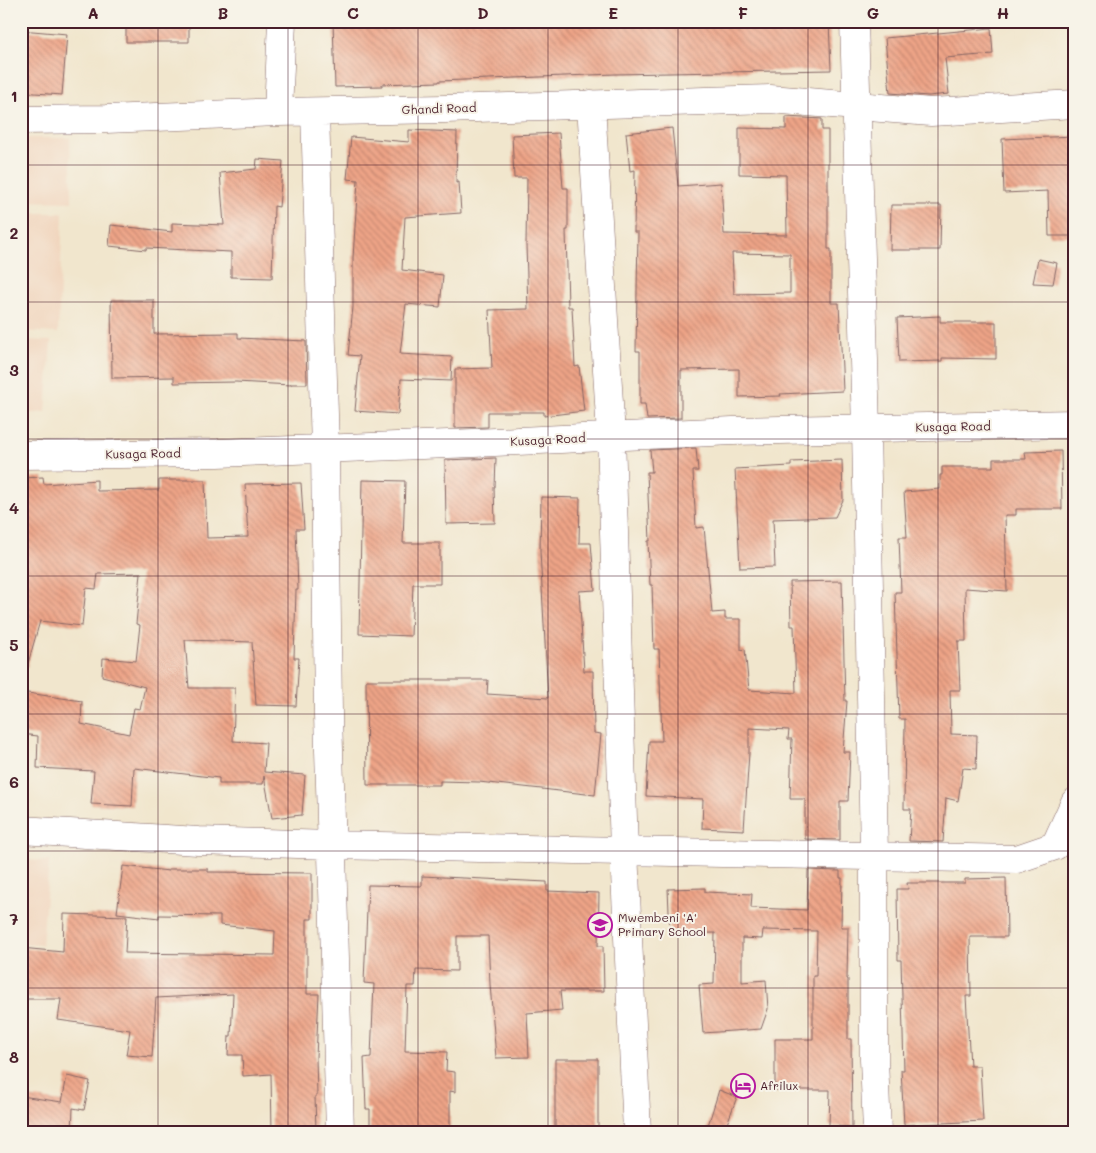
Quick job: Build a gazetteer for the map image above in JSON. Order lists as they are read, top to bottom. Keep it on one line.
{"streets":{"street":["Ghandi Road","Kusaga Road"]},"places":{"school or university":["Mwembeni 'A' Primary School"],"hotel":["Afrilux"]},"grid":{"columns":["A","B","C","D","E","F","G","H"],"rows":["1","2","3","4","5","6","7","8"]}}
